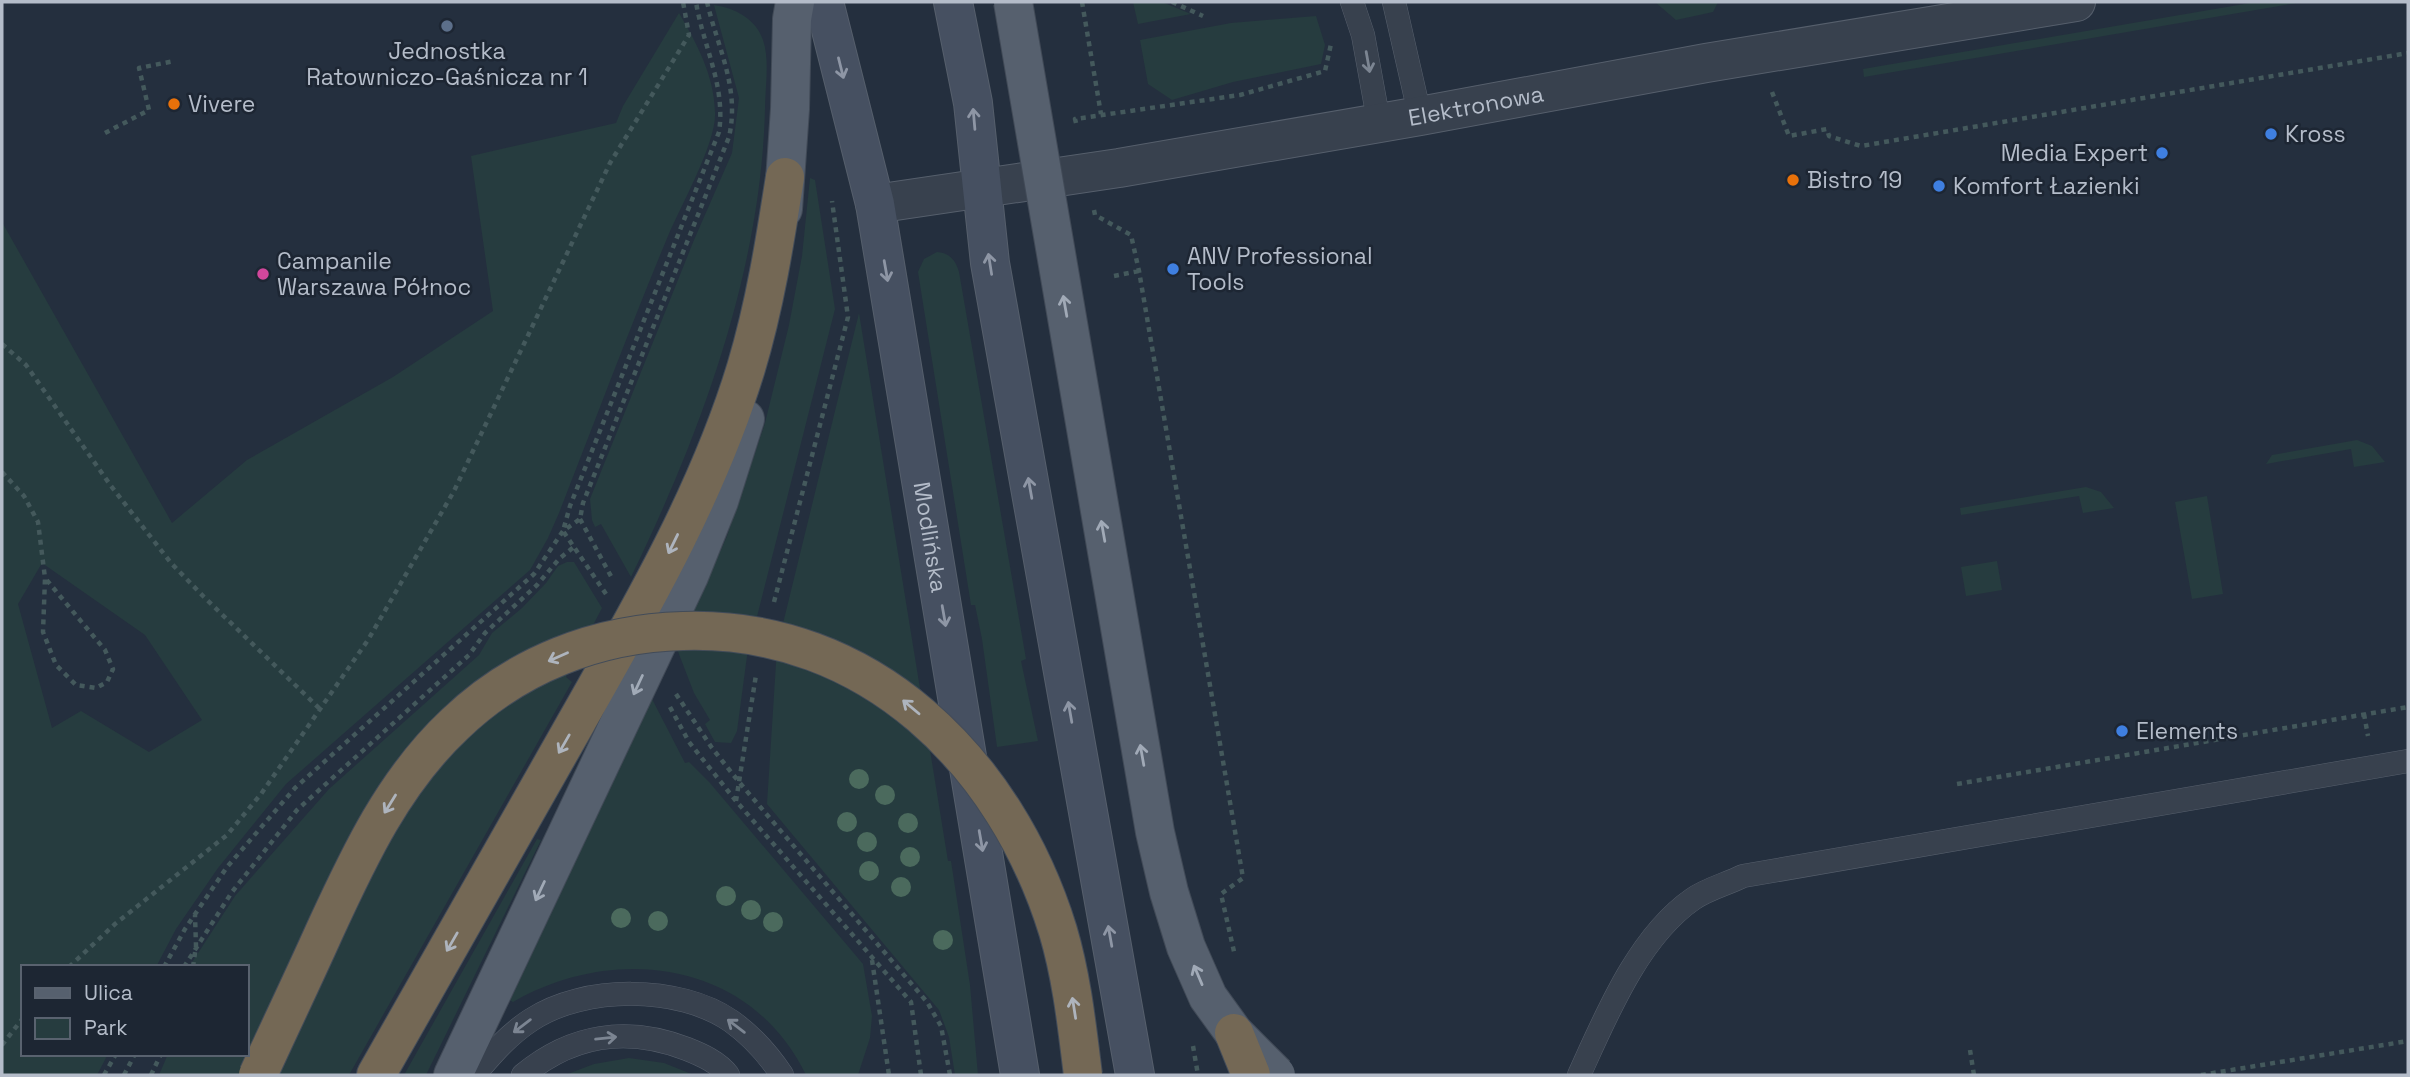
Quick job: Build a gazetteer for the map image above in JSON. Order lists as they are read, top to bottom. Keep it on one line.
{"streets":{"main road":["Modlińska"],"street":["Elektronowa"]},"crossings":[["Elektronowa","Modlińska"]],"places":["Jednostka Ratowniczo-Gaśnicza nr 1","Vivere","Kross","Media Expert","Bistro 19","Komfort Łazienki","ANV Professional Tools","Campanile Warszawa Północ","Elements"],"legend":["Ulica","Park"]}
